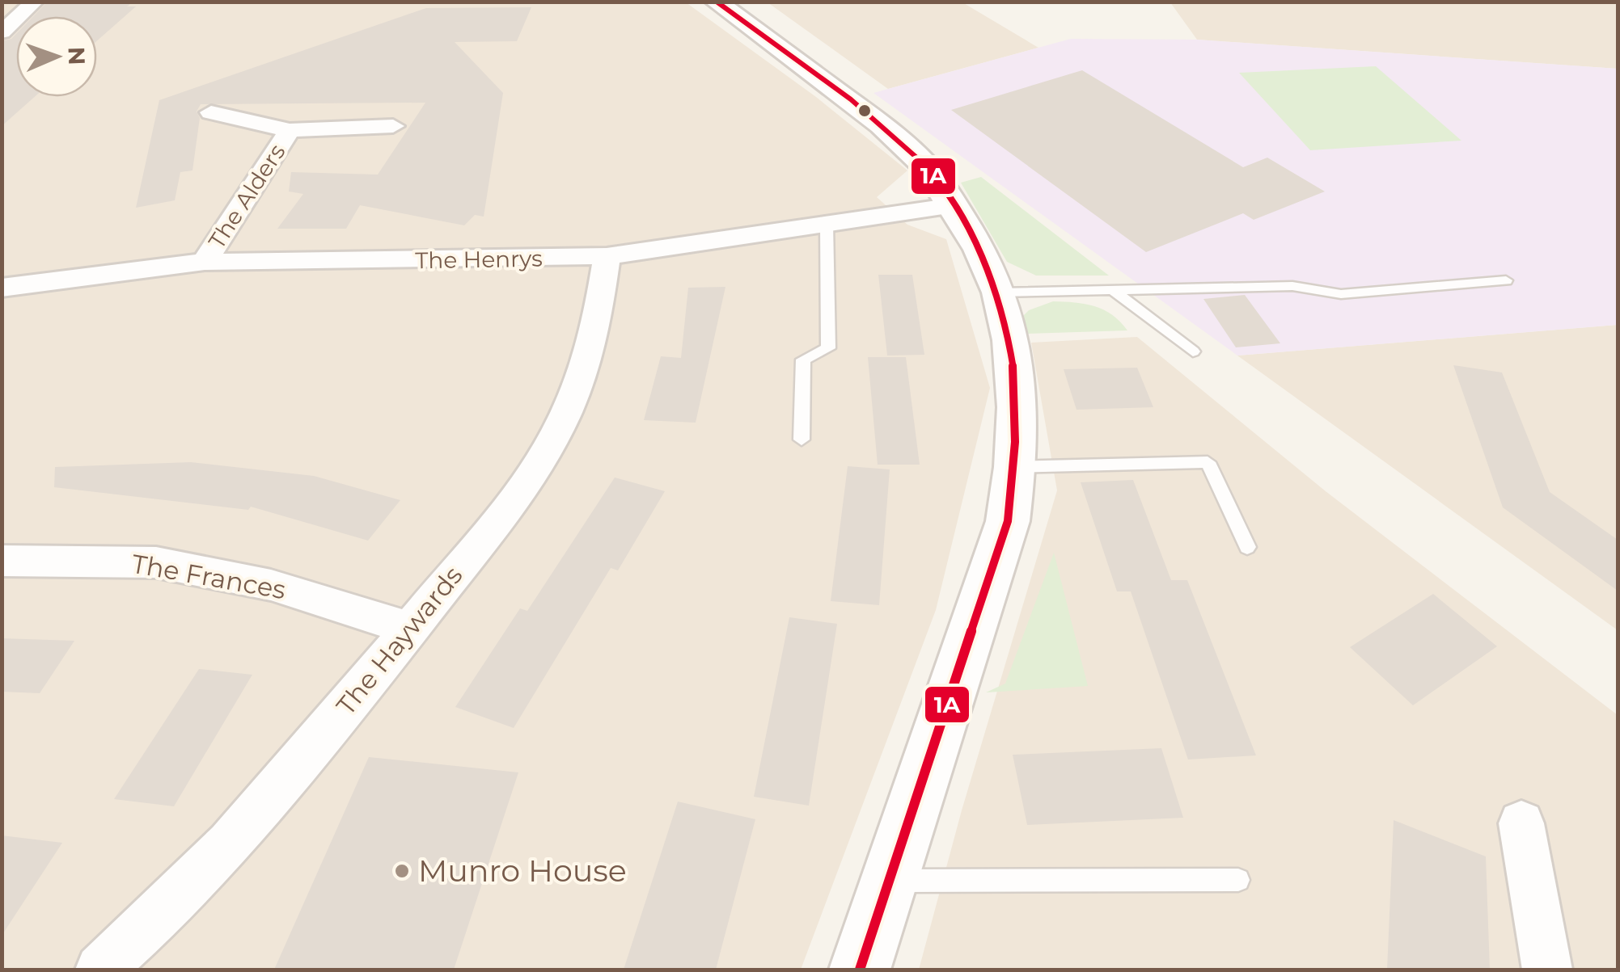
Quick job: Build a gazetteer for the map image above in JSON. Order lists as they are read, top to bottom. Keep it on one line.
{"streets":{"street":["The Alders","The Henrys","The Frances","The Haywards"]},"crossings":[["The Alders","The Henrys"],["The Henrys","The Haywards"],["The Frances","The Haywards"]],"places":["Munro House"],"lines":["transit line 1A"],"north":"right"}
